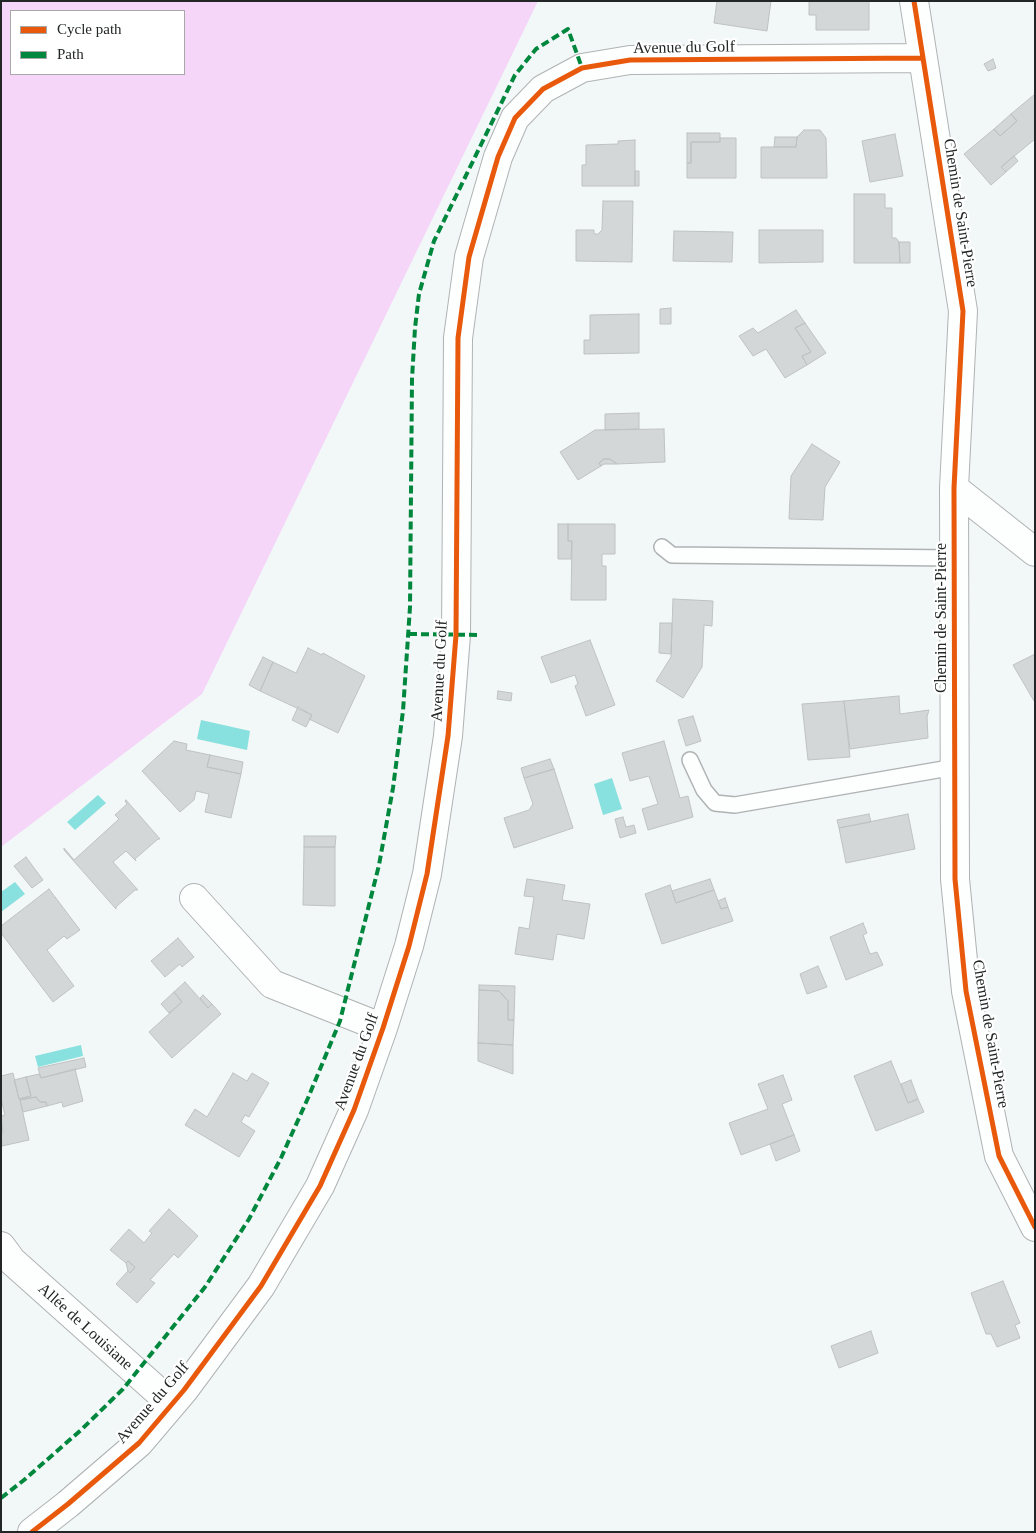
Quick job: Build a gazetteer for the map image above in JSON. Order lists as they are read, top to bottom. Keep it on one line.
{"streets":{"street":["Avenue du Golf","Chemin de Saint-Pierre","Allée de Louisiane"]},"crossings":[["Avenue du Golf","Chemin de Saint-Pierre"],["Avenue du Golf","Allée de Louisiane"]],"legend":["Cycle path","Path"]}
